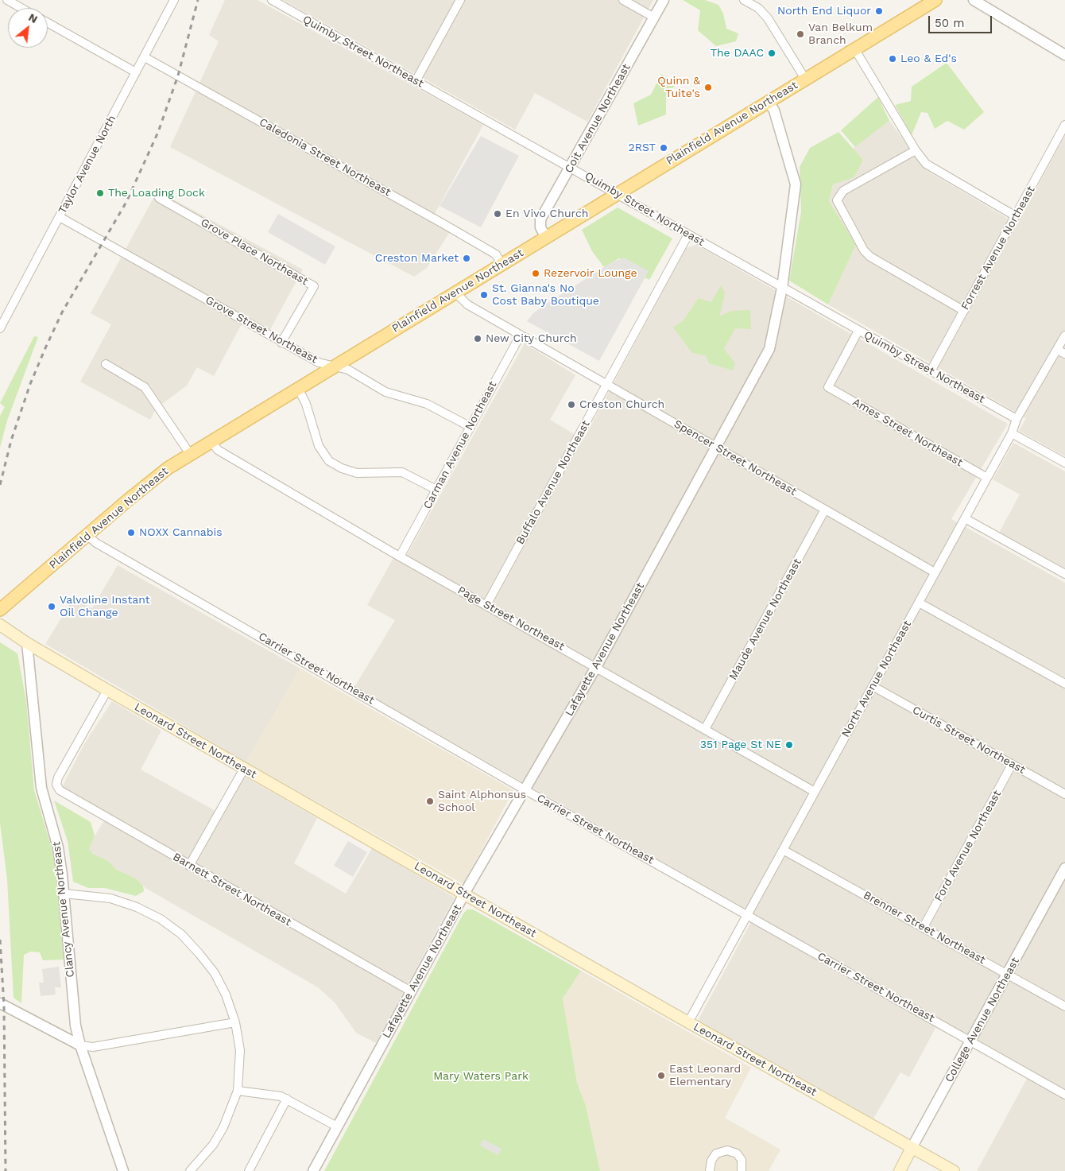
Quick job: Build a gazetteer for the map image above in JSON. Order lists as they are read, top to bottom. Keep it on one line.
{"streets":{"main road":["Plainfield Avenue Northeast","Leonard Street Northeast","College Avenue Northeast"],"street":["Quimby Street Northeast","Coit Avenue Northeast","Caledonia Street Northeast","Taylor Avenue North","Forrest Avenue Northeast","Grove Place Northeast","Grove Street Northeast","Ames Street Northeast","Carman Avenue Northeast","Spencer Street Northeast","Buffalo Avenue Northeast","Page Street Northeast","Maude Avenue Northeast","Lafayette Avenue Northeast","Carrier Street Northeast","North Avenue Northeast","Curtis Street Northeast","Ford Avenue Northeast","Barnett Street Northeast","Clancy Avenue Northeast","Brenner Street Northeast"]},"crossings":[["Quimby Street Northeast","Coit Avenue Northeast"],["Quimby Street Northeast","Plainfield Avenue Northeast"],["Quimby Street Northeast","Forrest Avenue Northeast"],["Quimby Street Northeast","Ames Street Northeast"],["Quimby Street Northeast","Buffalo Avenue Northeast"],["Quimby Street Northeast","Lafayette Avenue Northeast"],["Quimby Street Northeast","North Avenue Northeast"],["Coit Avenue Northeast","Plainfield Avenue Northeast"],["Plainfield Avenue Northeast","Caledonia Street Northeast"],["Plainfield Avenue Northeast","Grove Street Northeast"],["Plainfield Avenue Northeast","Spencer Street Northeast"],["Plainfield Avenue Northeast","Page Street Northeast"],["Plainfield Avenue Northeast","Lafayette Avenue Northeast"],["Plainfield Avenue Northeast","Carrier Street Northeast"],["Caledonia Street Northeast","Taylor Avenue North"],["Taylor Avenue North","Grove Street Northeast"],["Grove Place Northeast","Grove Street Northeast"],["Grove Street Northeast","Carman Avenue Northeast"],["Ames Street Northeast","North Avenue Northeast"],["Carman Avenue Northeast","Spencer Street Northeast"],["Carman Avenue Northeast","Page Street Northeast"],["Spencer Street Northeast","Buffalo Avenue Northeast"],["Spencer Street Northeast","Maude Avenue Northeast"],["Spencer Street Northeast","Lafayette Avenue Northeast"],["Spencer Street Northeast","North Avenue Northeast"],["Buffalo Avenue Northeast","Page Street Northeast"],["Page Street Northeast","Maude Avenue Northeast"],["Page Street Northeast","Lafayette Avenue Northeast"],["Page Street Northeast","North Avenue Northeast"],["Lafayette Avenue Northeast","Carrier Street Northeast"],["Lafayette Avenue Northeast","Leonard Street Northeast"],["Lafayette Avenue Northeast","Barnett Street Northeast"],["Carrier Street Northeast","North Avenue Northeast"],["Carrier Street Northeast","College Avenue Northeast"],["North Avenue Northeast","Curtis Street Northeast"],["North Avenue Northeast","Leonard Street Northeast"],["North Avenue Northeast","Brenner Street Northeast"],["Curtis Street Northeast","Ford Avenue Northeast"],["Leonard Street Northeast","Barnett Street Northeast"],["Leonard Street Northeast","Clancy Avenue Northeast"],["Leonard Street Northeast","College Avenue Northeast"],["Ford Avenue Northeast","Brenner Street Northeast"],["Brenner Street Northeast","College Avenue Northeast"]],"parks":["Mary Waters Park"],"places":["North End Liquor","Van Belkum Branch","The DAAC","Leo & Ed's","Quinn & Tuite's","2RST","The Loading Dock","En Vivo Church","Creston Market","Rezervoir Lounge","St. Gianna's No Cost Baby Boutique","New City Church","Creston Church","NOXX Cannabis","Valvoline Instant Oil Change","351 Page St NE","Saint Alphonsus School","East Leonard Elementary"],"scale_bar":"50 m","north":"top right"}
